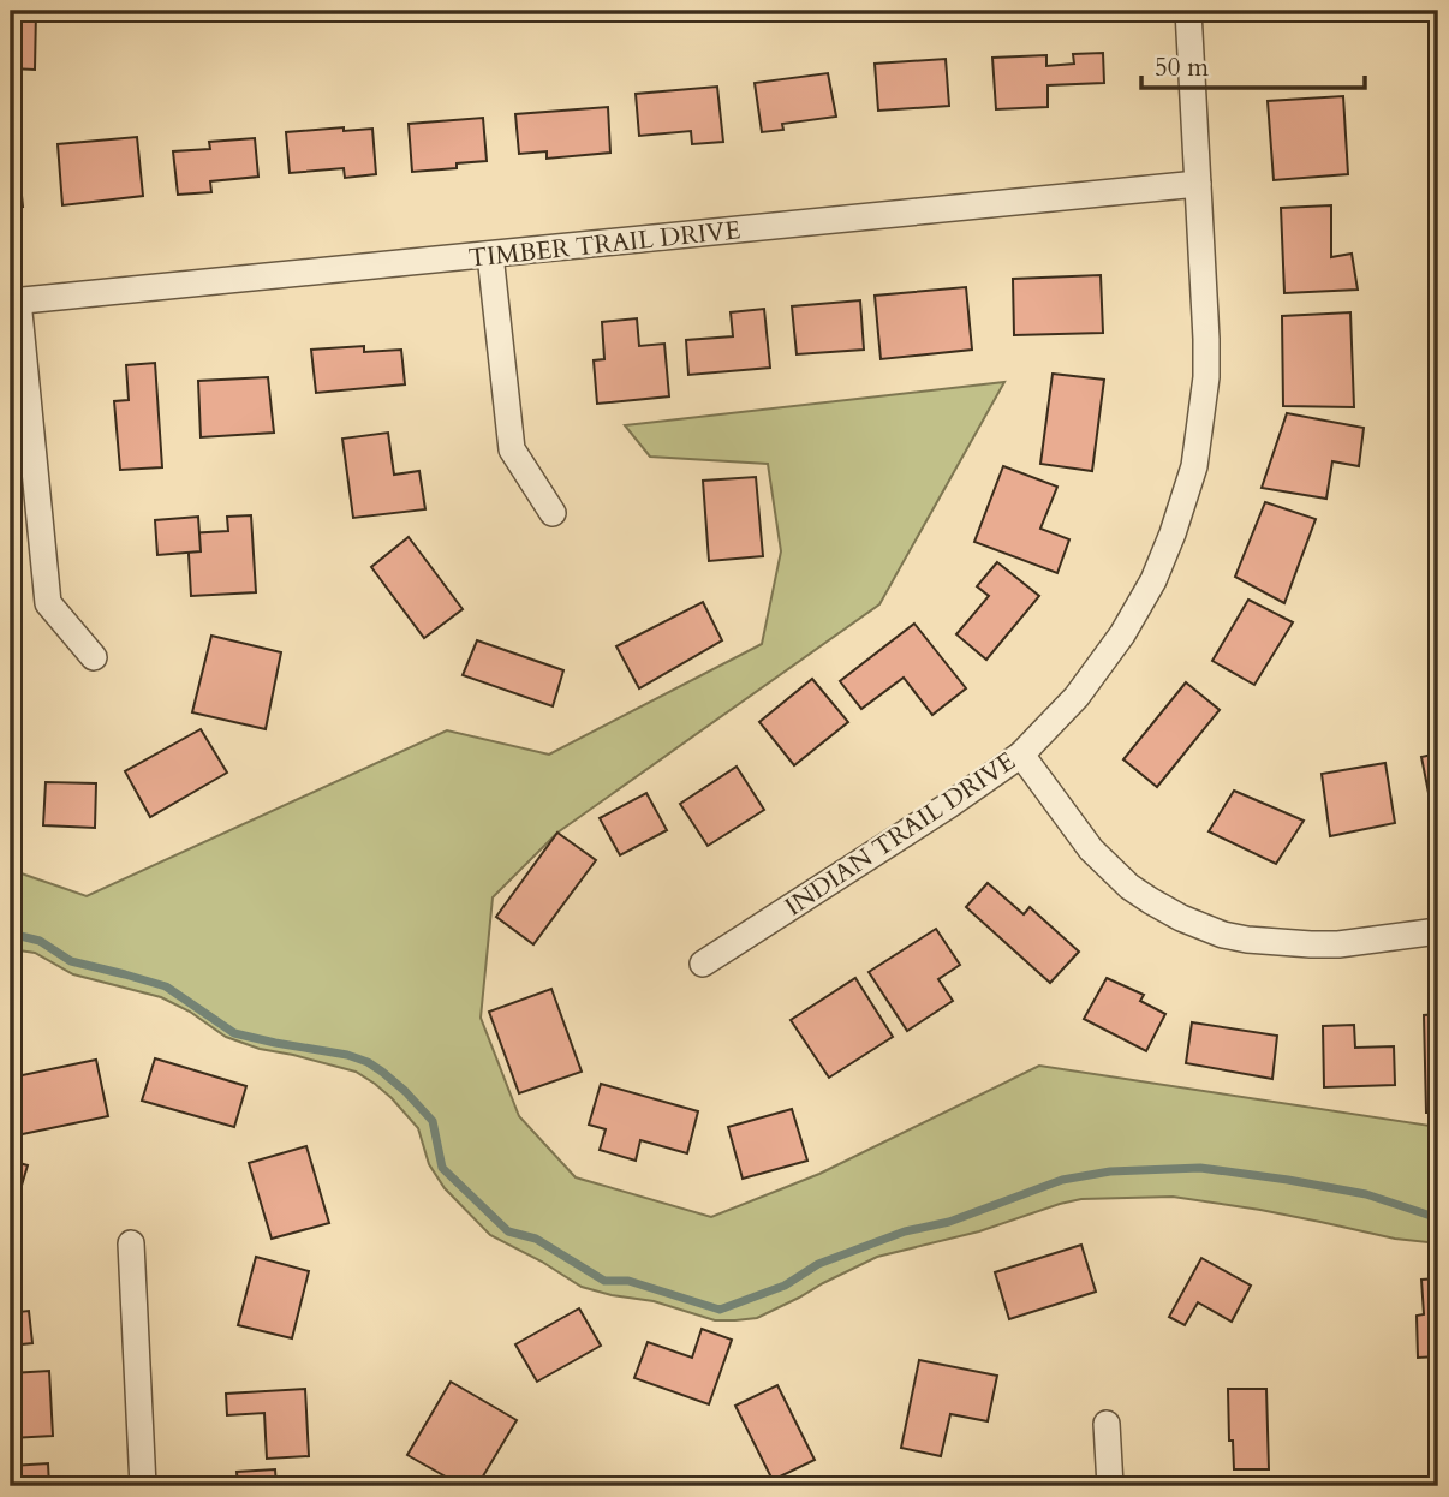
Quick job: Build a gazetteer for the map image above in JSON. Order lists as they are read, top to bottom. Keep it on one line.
{"streets":{"street":["TIMBER TRAIL DRIVE","INDIAN TRAIL DRIVE"]},"crossings":[["TIMBER TRAIL DRIVE","INDIAN TRAIL DRIVE"]],"scale_bar":"50 m"}
